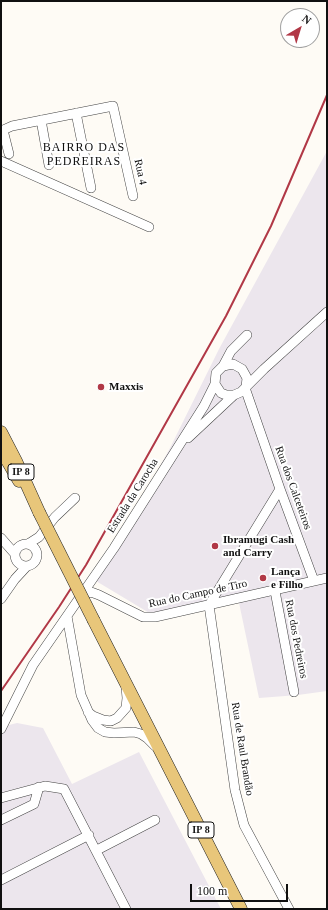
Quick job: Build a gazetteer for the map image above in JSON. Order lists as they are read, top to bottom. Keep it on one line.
{"streets":{"main road":["IP 8"],"street":["Rua 4","Rua dos Calceteiros","Estrada da Carocha","Rua do Campo de Tiro","Rua dos Pedreiros","Rua de Raul Brandão"]},"crossings":[["Rua dos Calceteiros","Estrada da Carocha"],["Rua dos Calceteiros","Rua do Campo de Tiro"],["Estrada da Carocha","Rua do Campo de Tiro"],["Rua do Campo de Tiro","Rua dos Pedreiros"],["Rua do Campo de Tiro","Rua de Raul Brandão"]],"districts":["BAIRRO DAS PEDREIRAS"],"places":["Maxxis","Ibramugi Cash and Carry","Lança e Filho"],"scale_bar":"100 m","north":"top right"}
